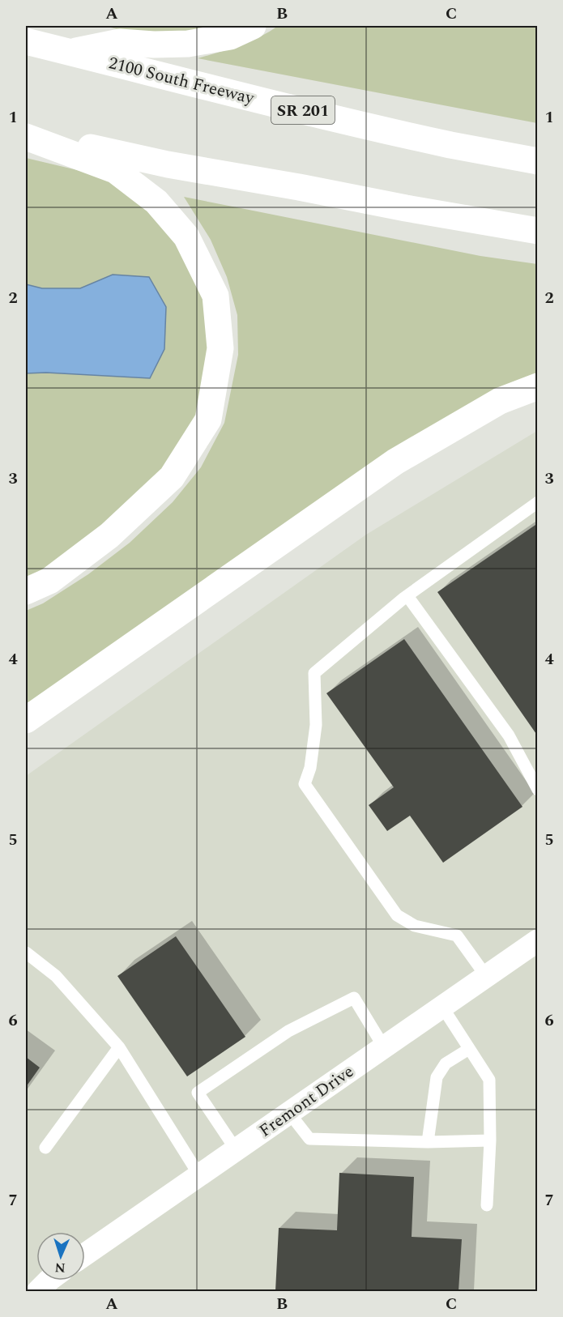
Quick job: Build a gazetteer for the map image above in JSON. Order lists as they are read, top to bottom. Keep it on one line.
{"streets":{"highway":["2100 South Freeway","SR 201"],"street":["Fremont Drive"]},"north":"bottom","grid":{"columns":["A","B","C"],"rows":["1","2","3","4","5","6","7"]}}
